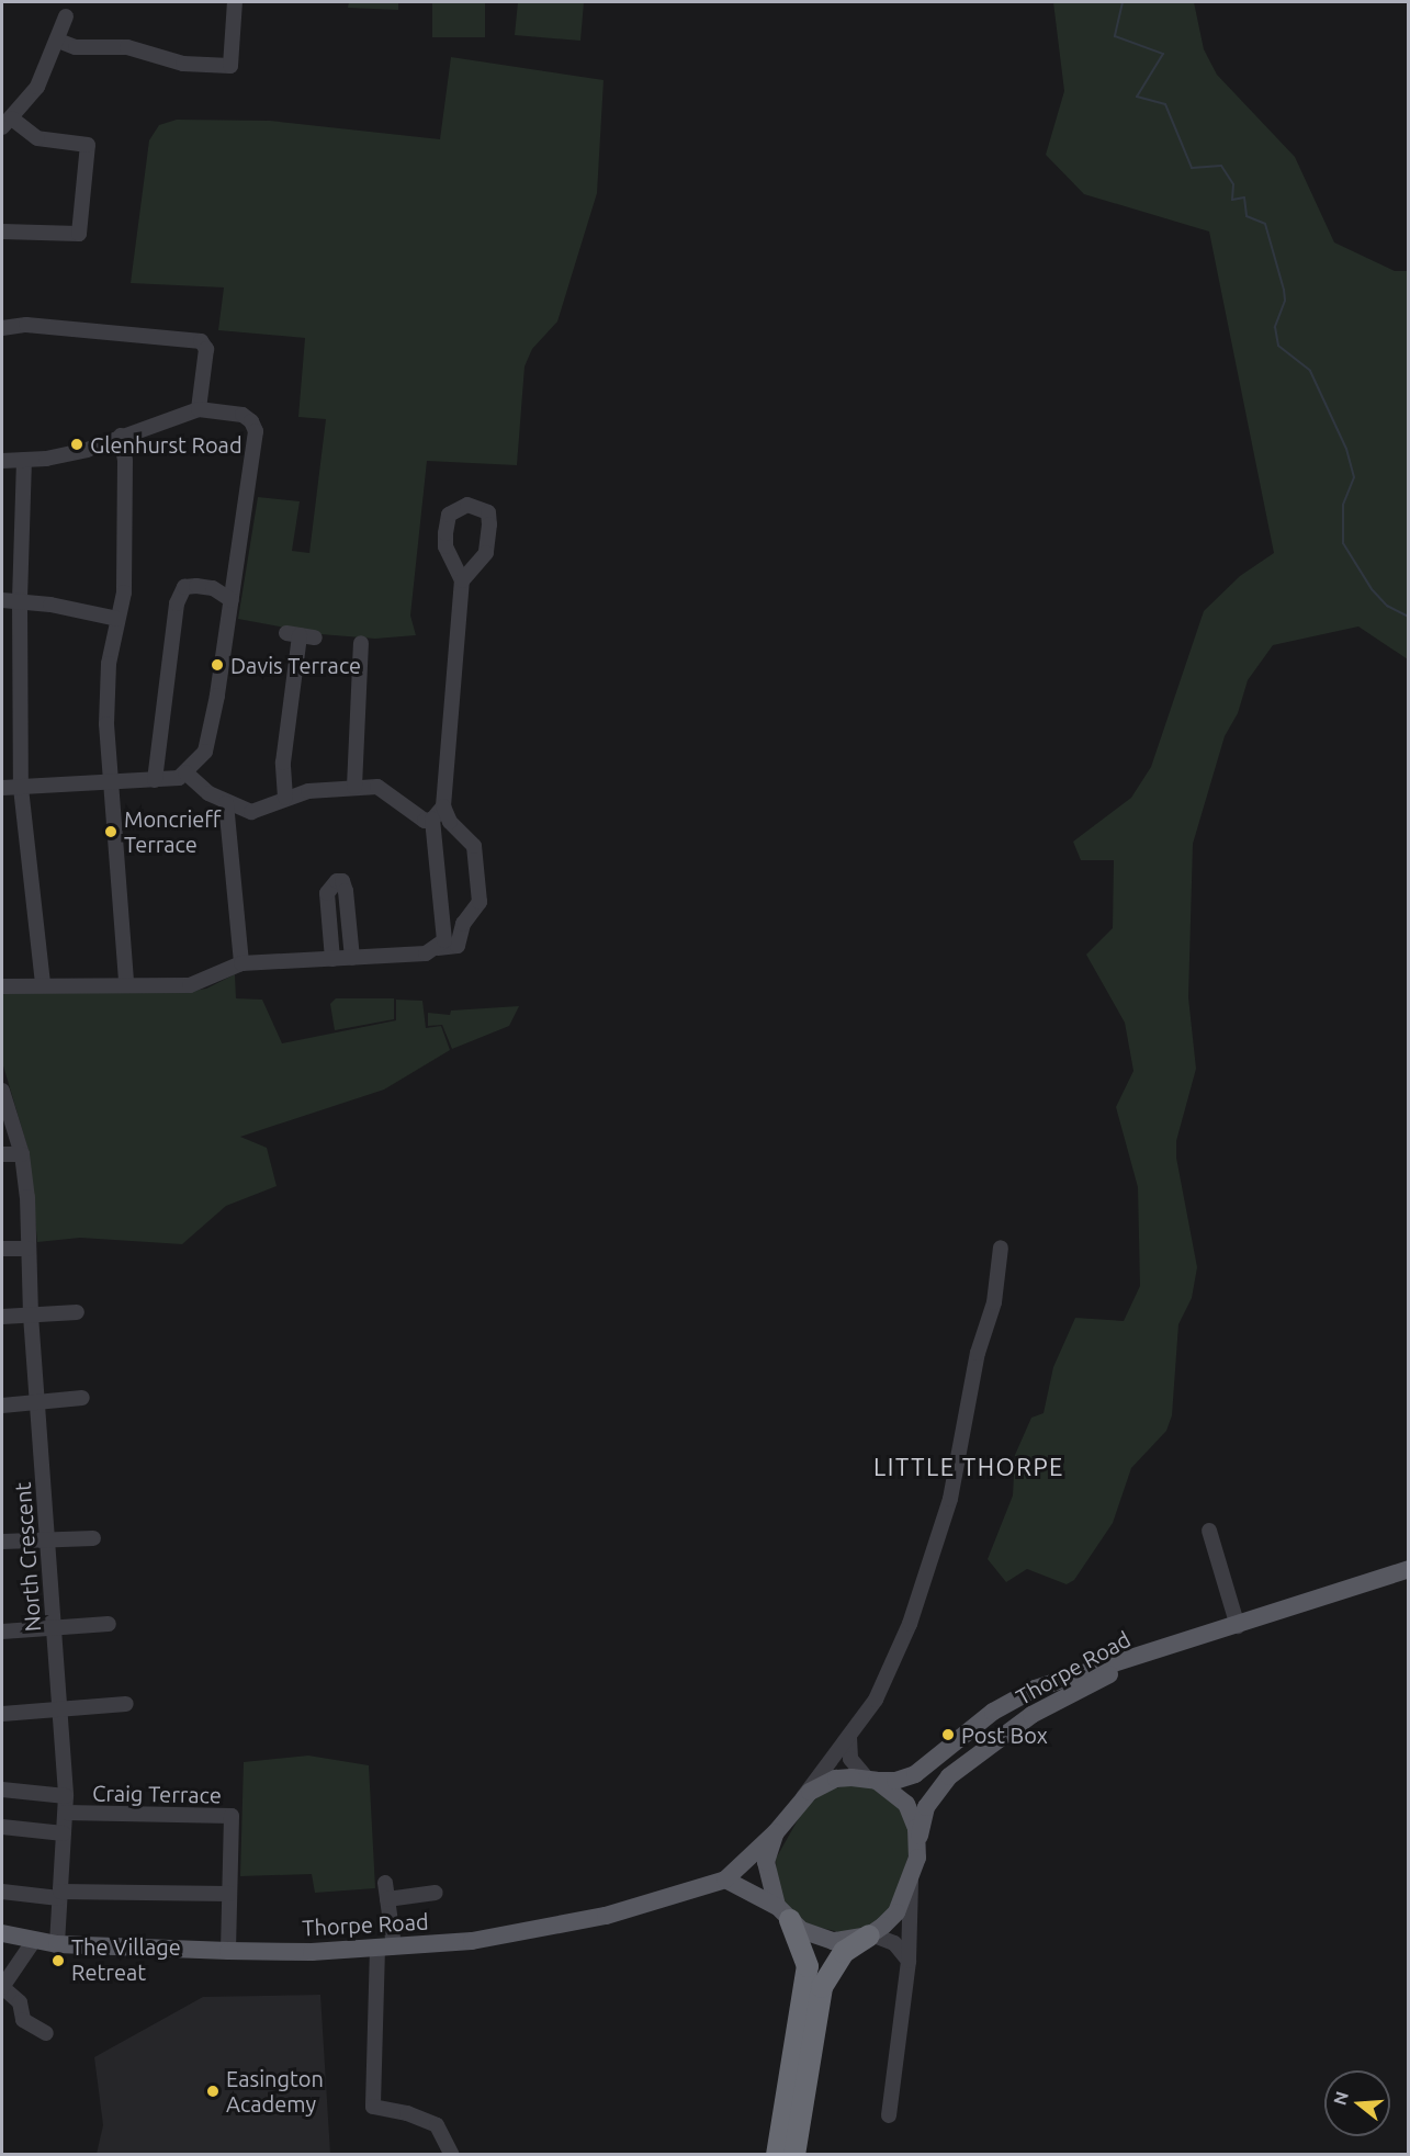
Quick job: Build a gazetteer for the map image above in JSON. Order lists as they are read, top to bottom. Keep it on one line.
{"streets":{"main road":["Thorpe Road"],"street":["North Crescent","Craig Terrace"]},"crossings":[["North Crescent","Thorpe Road"],["North Crescent","Craig Terrace"],["Thorpe Road","Craig Terrace"]],"districts":["LITTLE THORPE"],"places":["Glenhurst Road","Davis Terrace","Moncrieff Terrace","Post Box","The Village Retreat","Easington Academy"],"north":"left"}
